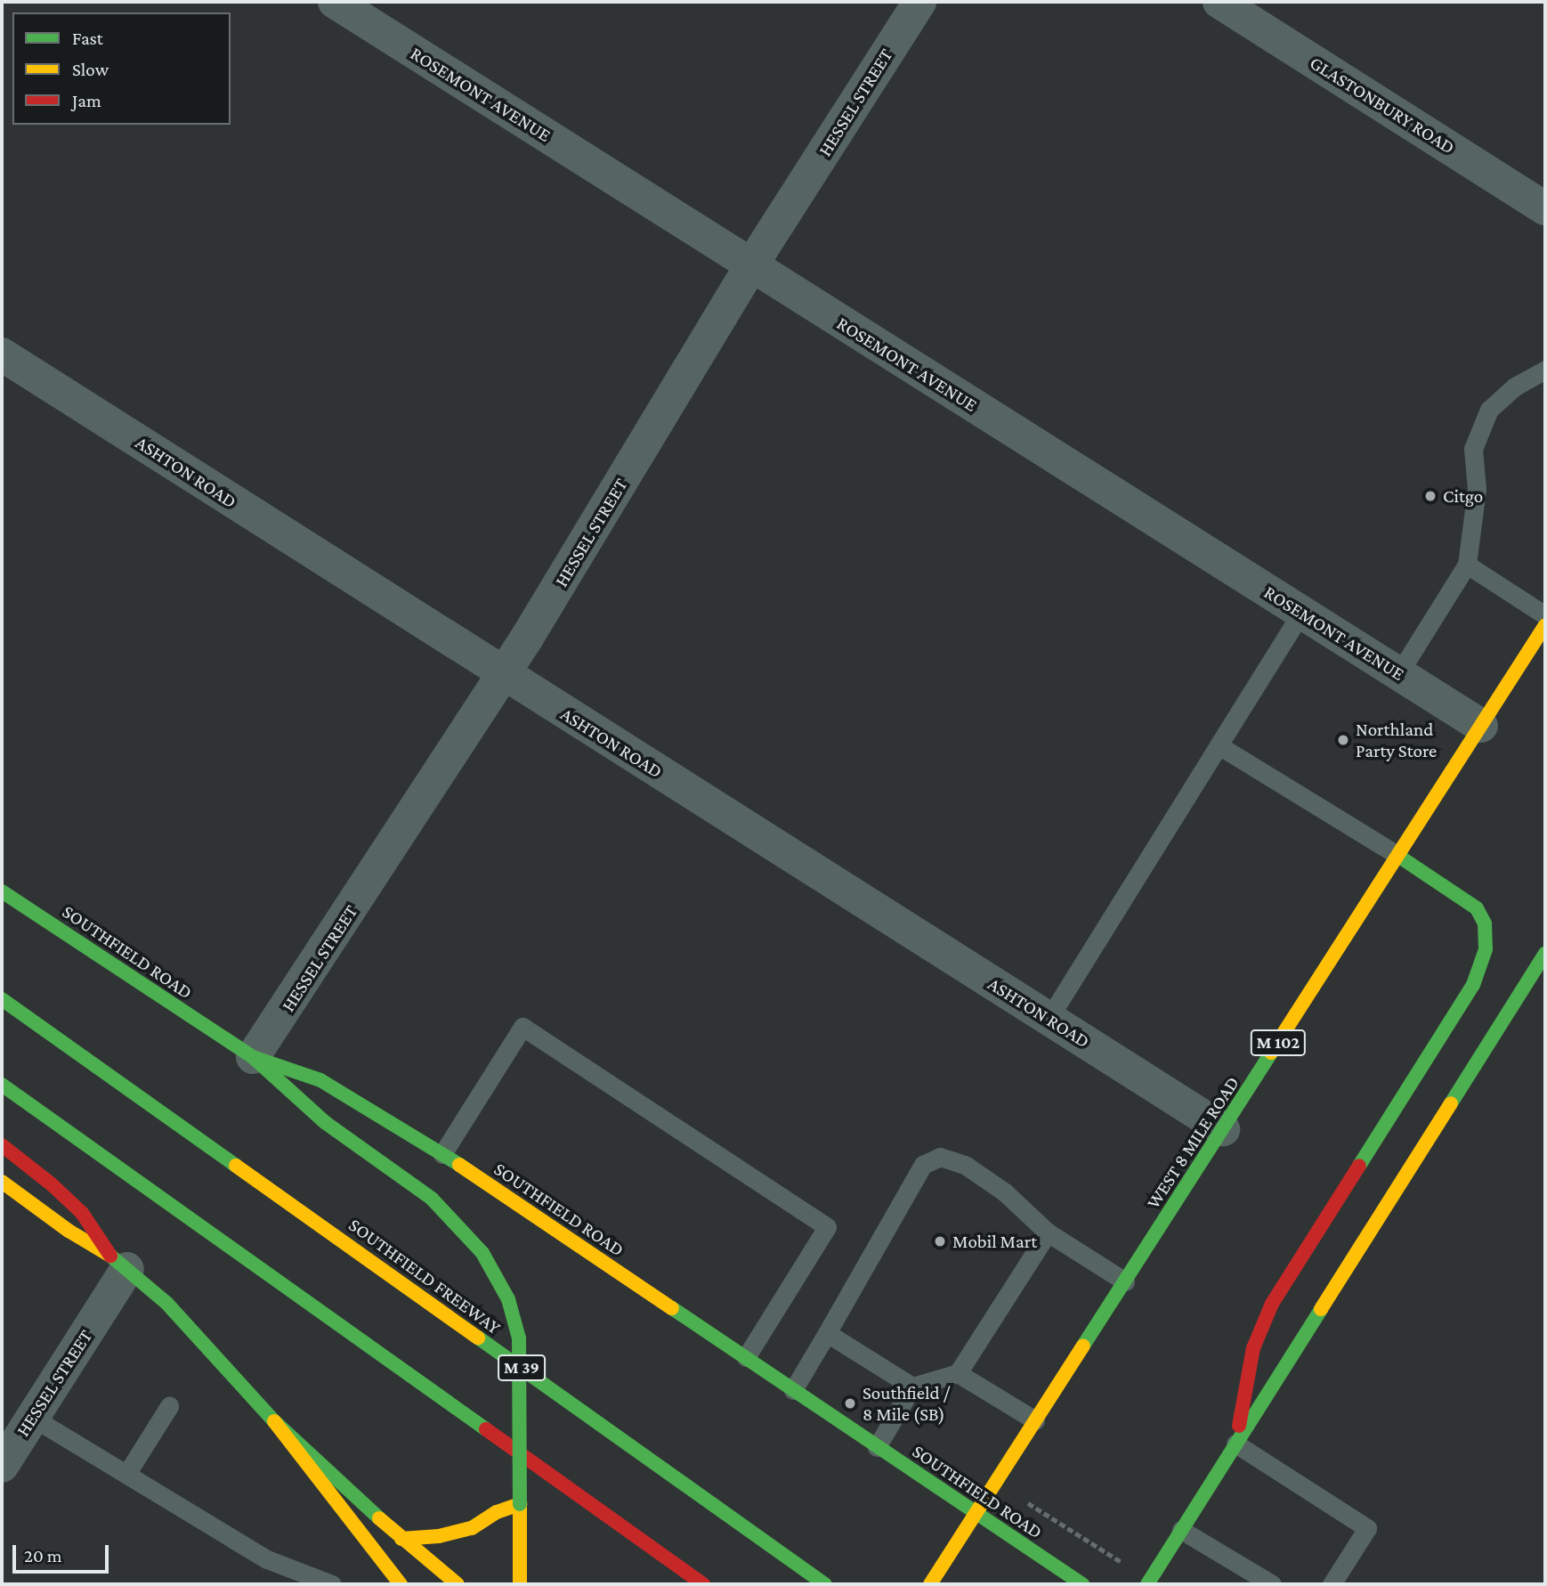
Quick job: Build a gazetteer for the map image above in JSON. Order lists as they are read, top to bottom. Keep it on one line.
{"streets":{"main road":["SOUTHFIELD ROAD","M 102","WEST 8 MILE ROAD","SOUTHFIELD FREEWAY","M 39"],"street":["ROSEMONT AVENUE","HESSEL STREET","GLASTONBURY ROAD","ASHTON ROAD"]},"crossings":[["ROSEMONT AVENUE","HESSEL STREET"],["ROSEMONT AVENUE","WEST 8 MILE ROAD"],["HESSEL STREET","ASHTON ROAD"],["HESSEL STREET","SOUTHFIELD ROAD"],["ASHTON ROAD","WEST 8 MILE ROAD"],["SOUTHFIELD ROAD","WEST 8 MILE ROAD"]],"places":["Citgo","Northland Party Store","Mobil Mart","Southfield / 8 Mile (SB)"],"legend":["Fast","Slow","Jam"],"scale_bar":"20 m"}
